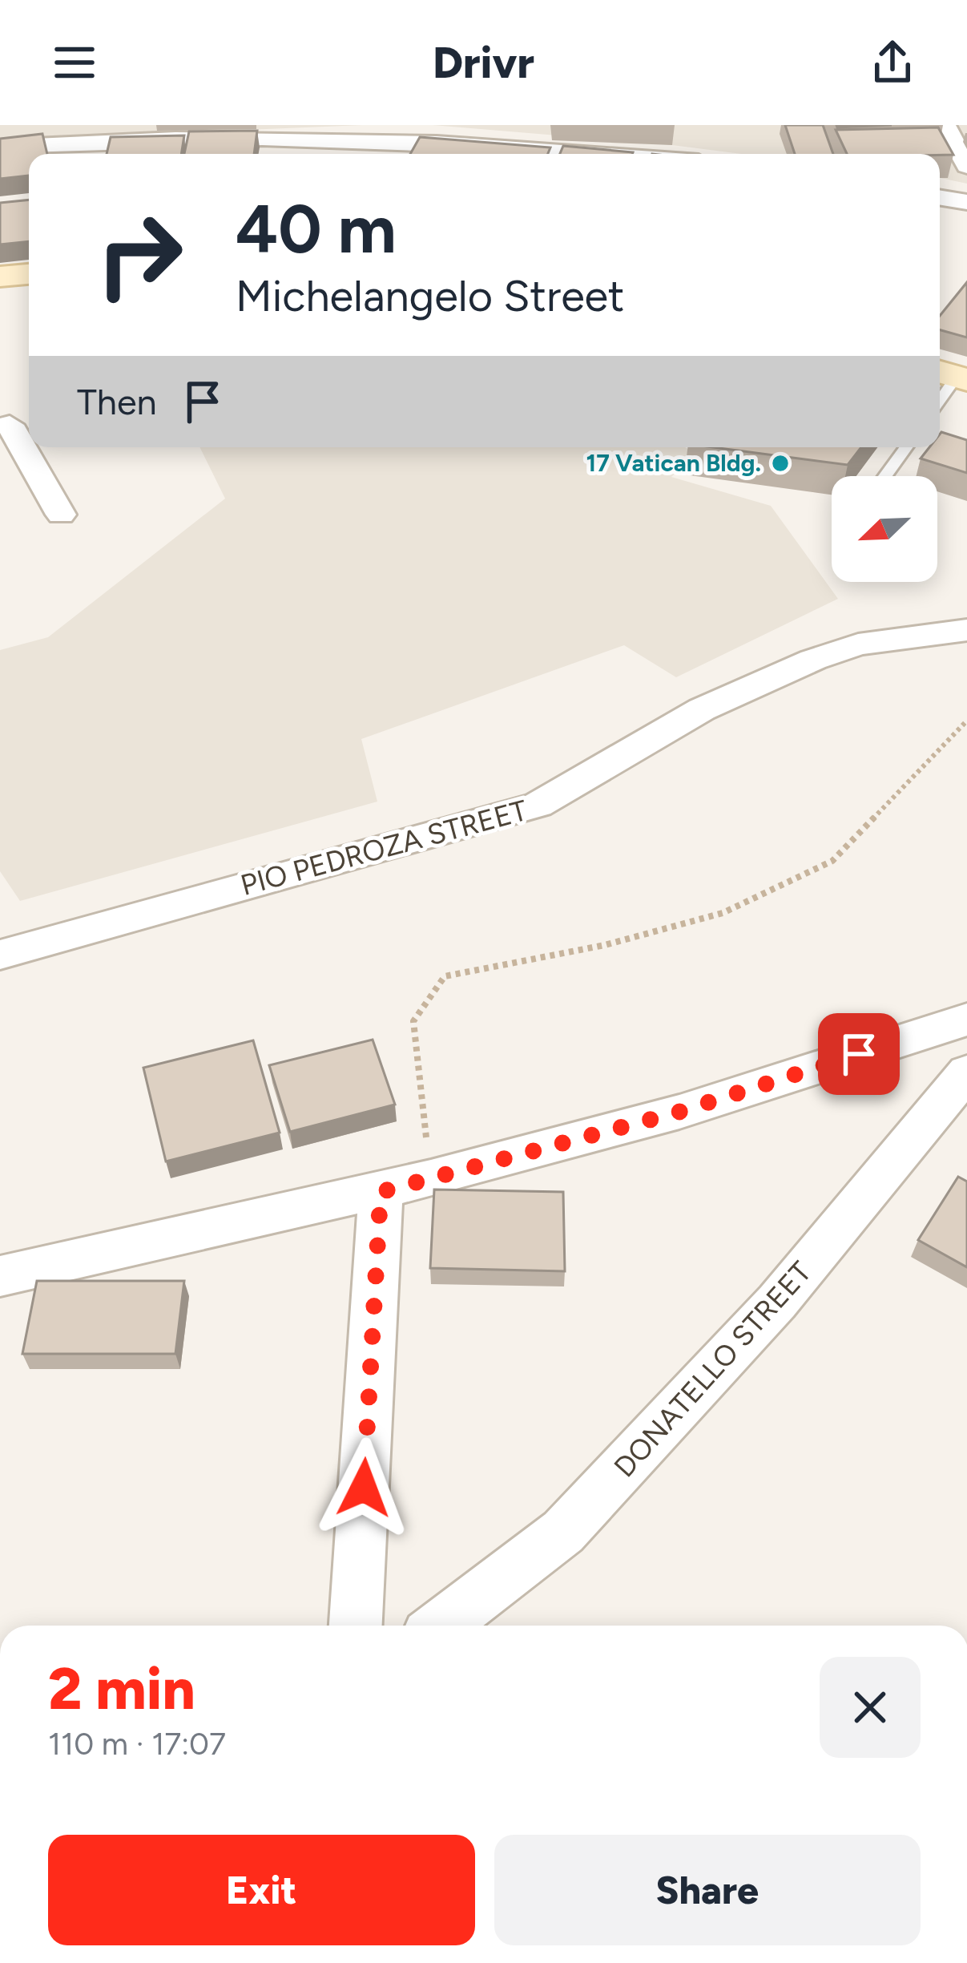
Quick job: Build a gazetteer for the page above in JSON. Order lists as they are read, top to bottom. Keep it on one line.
{"streets":{"street":["PIO PEDROZA STREET","DONATELLO STREET"]},"places":["17 Vatican Bldg."],"north":"bottom left","page":{"header":"Drivr","turn":["40 m","Michelangelo Street"],"then":"Then","heading":["2 min","110 m · 17:07"],"buttons":["Exit","Share"]}}
